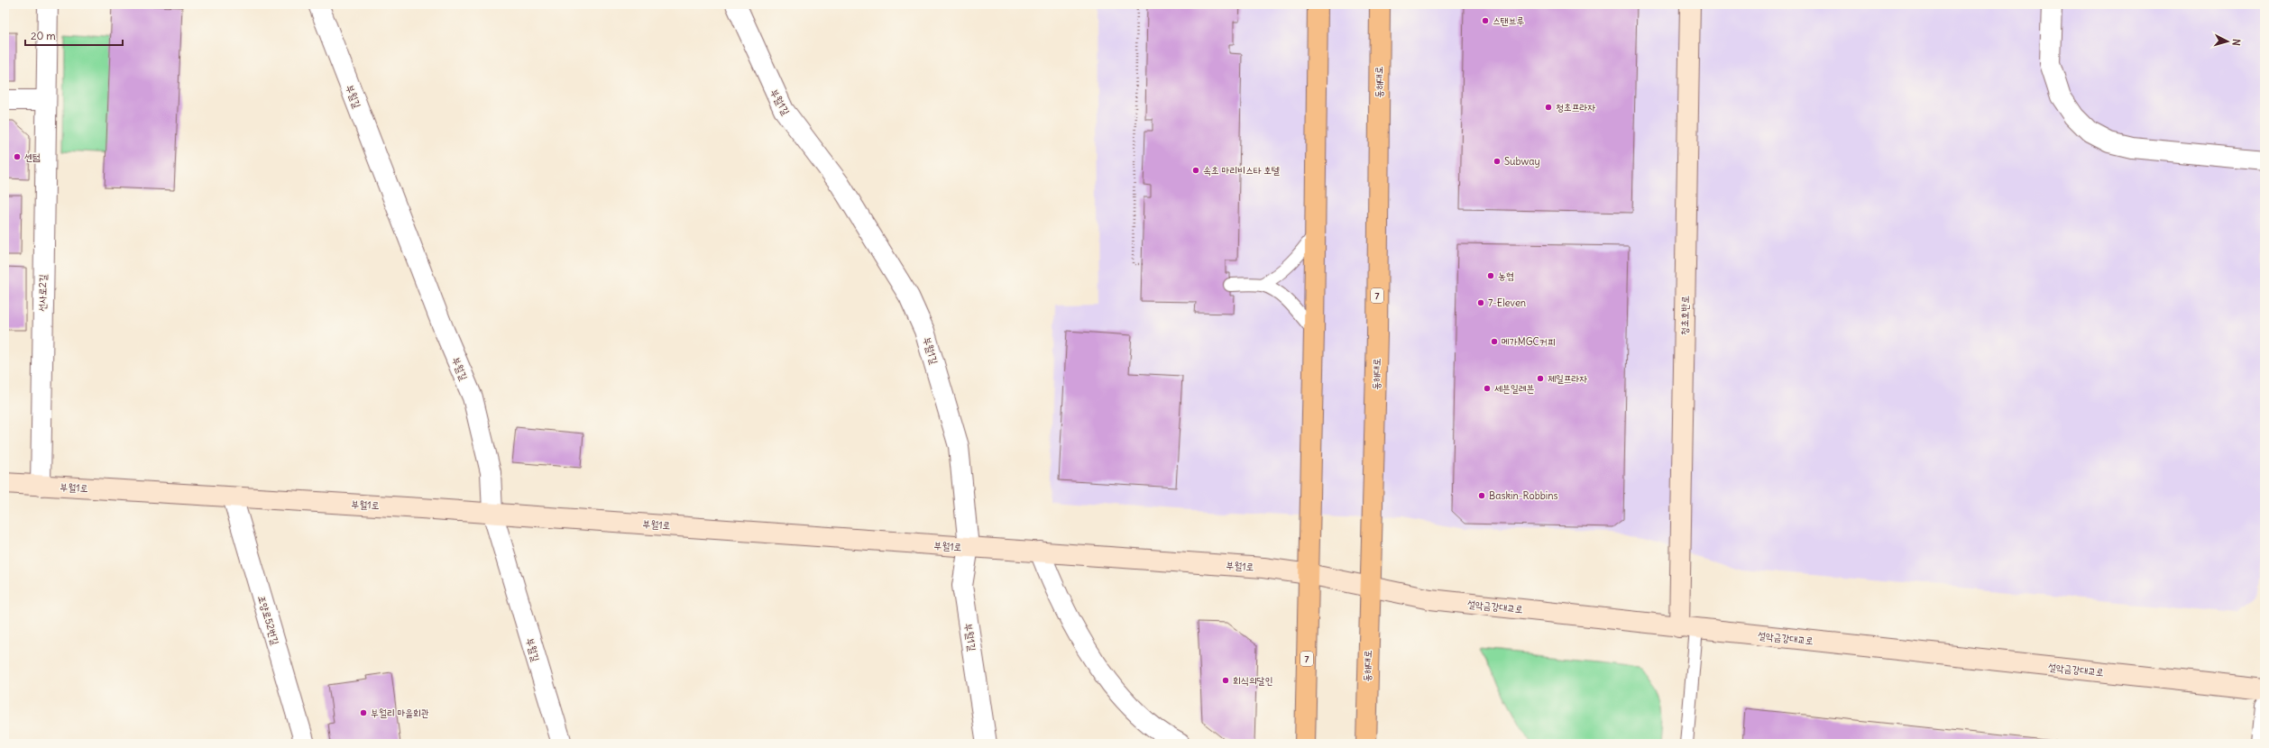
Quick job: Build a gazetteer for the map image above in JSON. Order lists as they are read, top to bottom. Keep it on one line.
{"streets":{"main road":["동해대로","7"],"street":["부월길","부월1길","선사로2길","청초호반로","부월1로","설악금강대교로","조양로52번길"]},"crossings":[["동해대로","설악금강대교로"],["부월길","부월1로"],["부월1길","부월1로"],["선사로2길","부월1로"],["7","부월1로"],["7","설악금강대교로"],["청초호반로","설악금강대교로"],["부월1로","설악금강대교로"],["부월1로","조양로52번길"]],"places":["스탠브루","청초프라자","센텀","Subway","속초 마리비스타 호텔","농협","7-Eleven","메가MGC커피","제일프라자","세븐일레븐","Baskin-Robbins","회식의달인","부월리 마을회관"],"scale_bar":"20 m","north":"right"}
